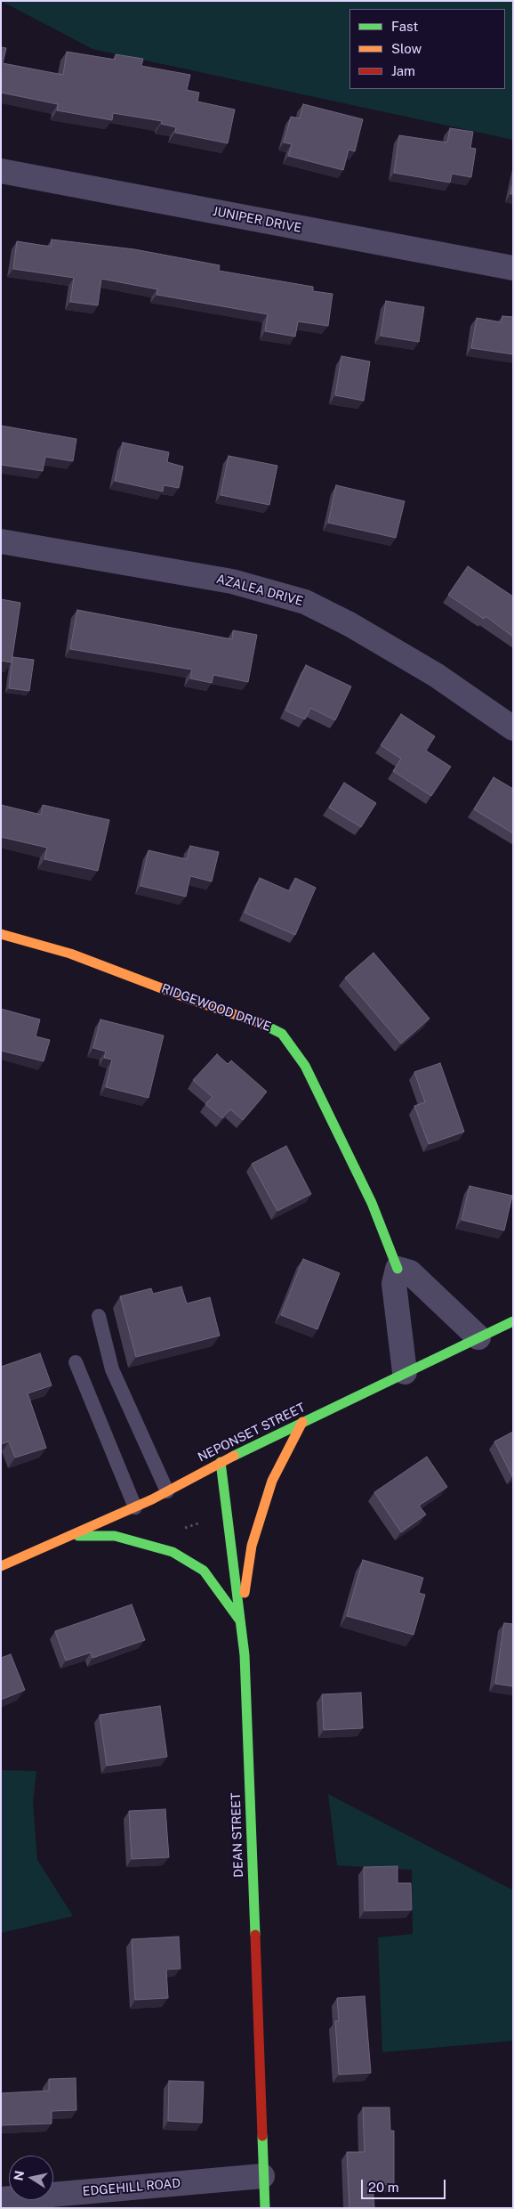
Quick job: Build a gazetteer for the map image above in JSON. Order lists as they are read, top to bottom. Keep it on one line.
{"streets":{"main road":["RIDGEWOOD DRIVE","NEPONSET STREET","DEAN STREET"],"street":["JUNIPER DRIVE","AZALEA DRIVE","EDGEHILL ROAD"]},"crossings":[["NEPONSET STREET","DEAN STREET"],["DEAN STREET","EDGEHILL ROAD"]],"legend":["Fast","Slow","Jam"],"scale_bar":"20 m","north":"left"}
